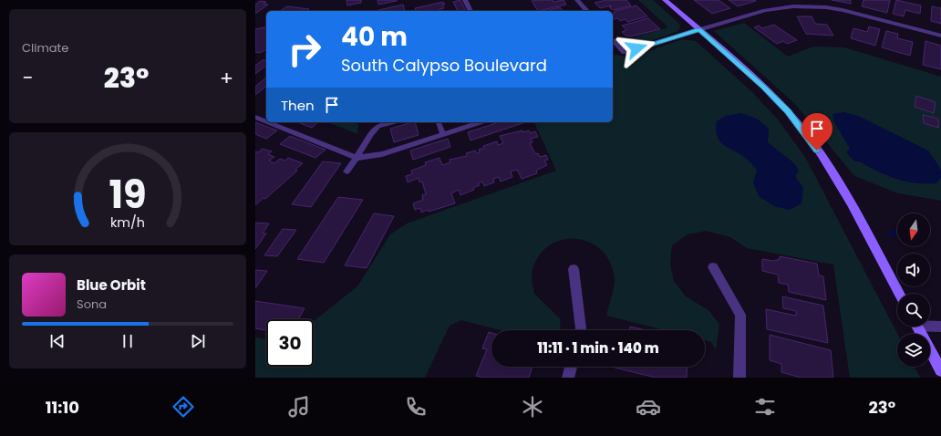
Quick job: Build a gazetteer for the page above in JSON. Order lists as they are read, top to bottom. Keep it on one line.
{"north":"bottom","page":{"tile":"Climate","turn":["40 m","South Calypso Boulevard"],"heat":["−","23°","+"],"then":"Then","song":["Blue Orbit","Sona"],"limit":"30","trip":"11:11 · 1 min · 140 m","tabs":["11:10","23°"],"gauge":["19","km/h"]}}
